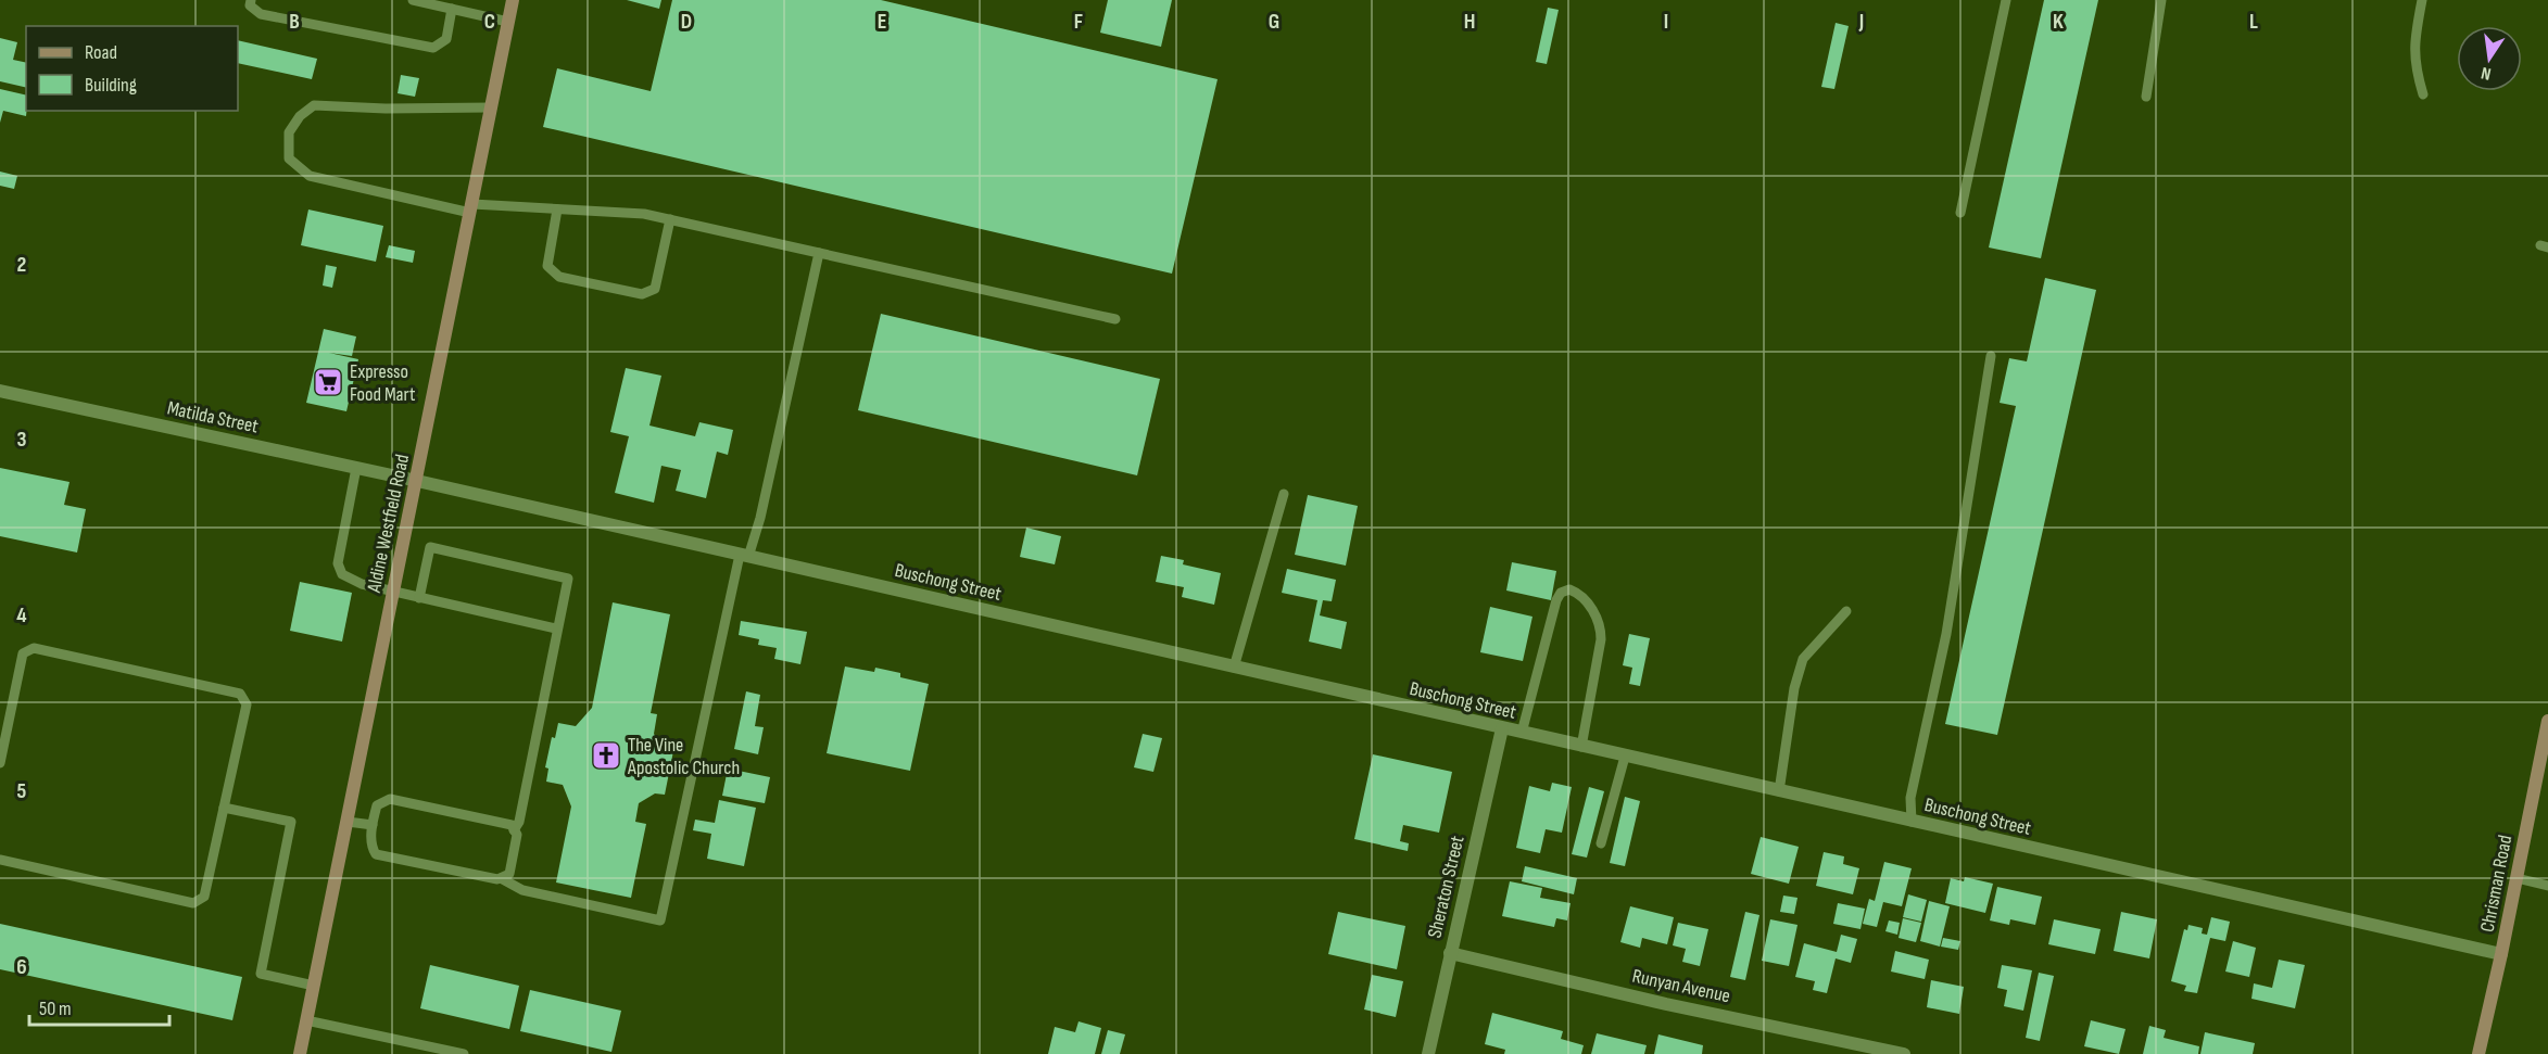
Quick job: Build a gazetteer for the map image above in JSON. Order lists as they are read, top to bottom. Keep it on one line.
{"streets":{"main road":["Aldine Westfield Road","Chrisman Road"],"street":["Matilda Street","Buschong Street","Sheraton Street","Runyan Avenue"]},"crossings":[["Matilda Street","Aldine Westfield Road"],["Matilda Street","Buschong Street"],["Aldine Westfield Road","Buschong Street"],["Buschong Street","Chrisman Road"],["Buschong Street","Sheraton Street"],["Sheraton Street","Runyan Avenue"]],"places":{"supermarket":["Expresso Food Mart"],"church":["The Vine Apostolic Church"]},"legend":["Road","Building"],"scale_bar":"50 m","north":"bottom","grid":{"columns":["B","C","D","E","F","G","H","I","J","K","L"],"rows":["2","3","4","5","6"]}}
